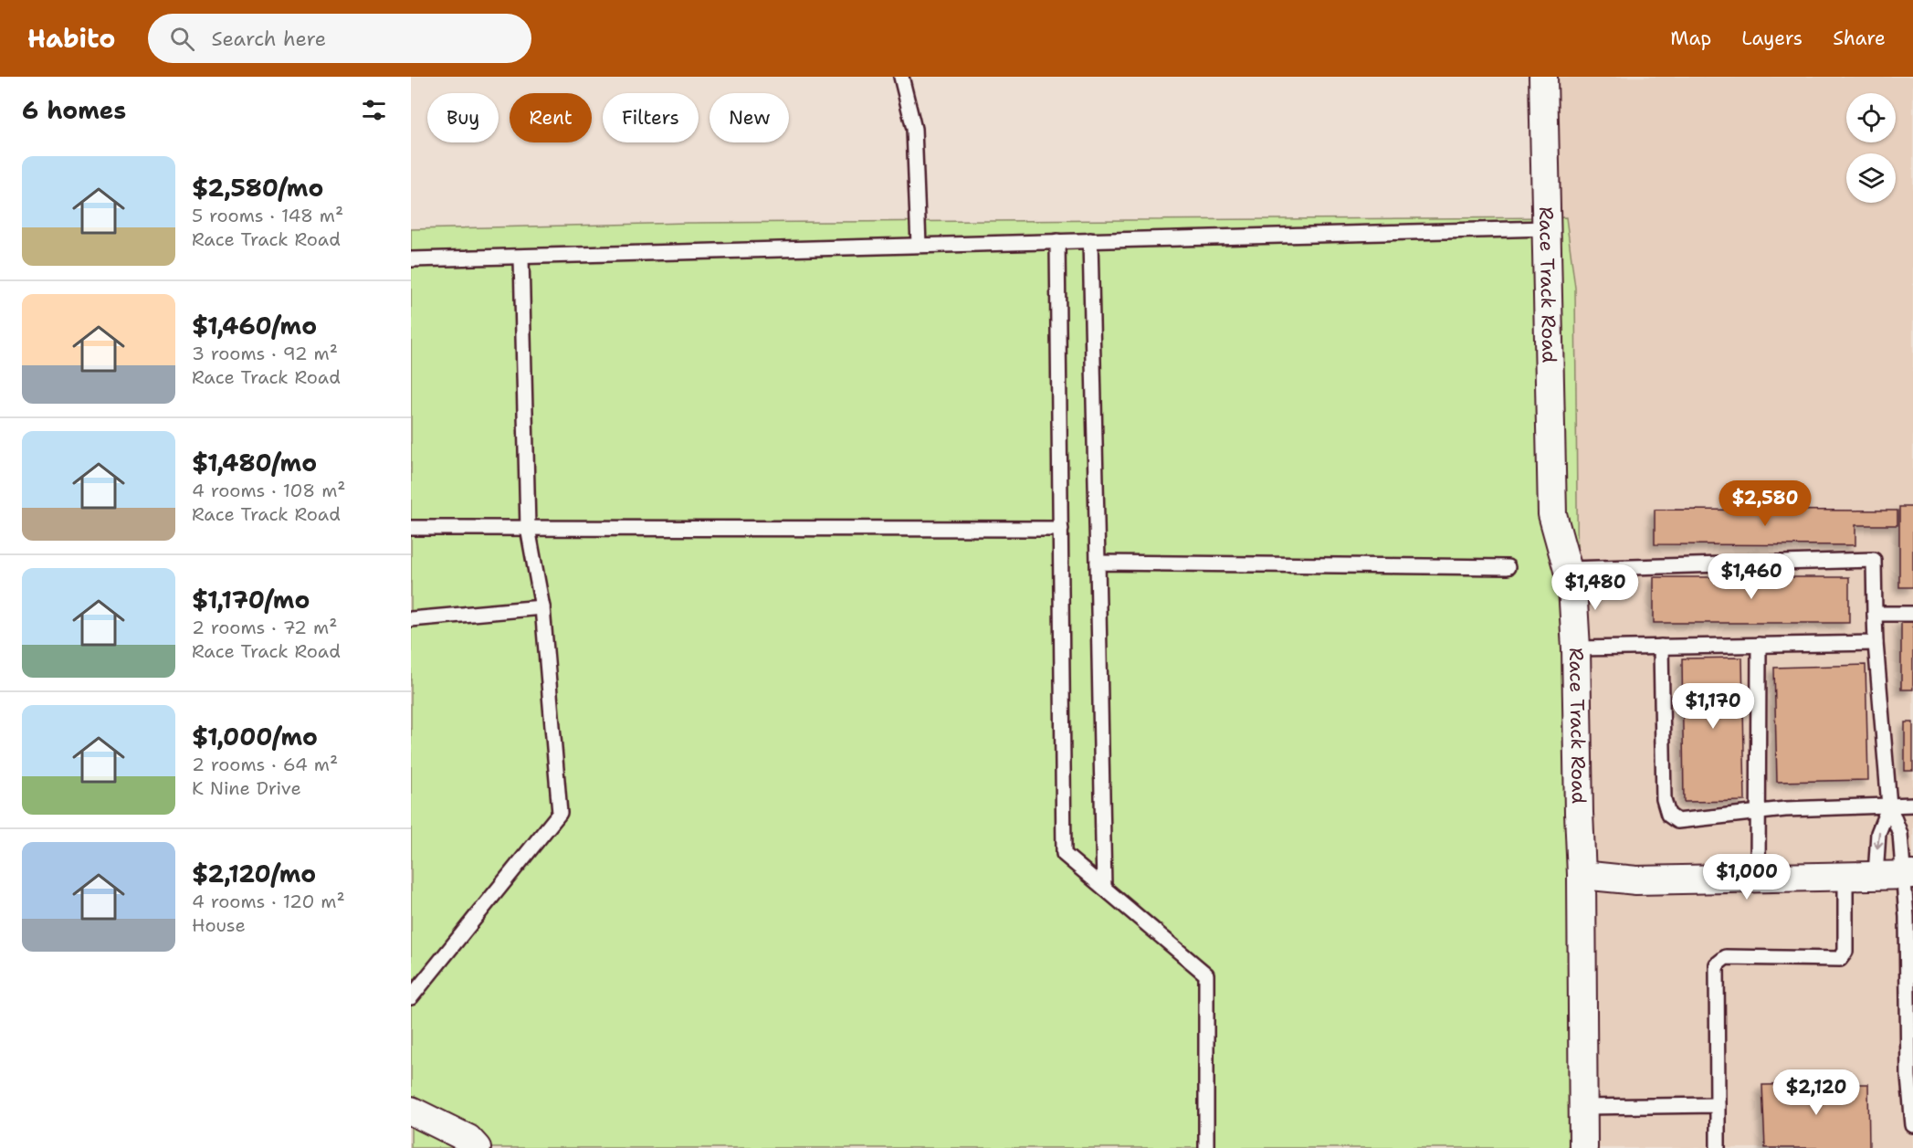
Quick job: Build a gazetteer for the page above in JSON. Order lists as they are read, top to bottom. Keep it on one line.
{"streets":{"street":["Race Track Road"]},"page":{"header":"Habito","search":"Search here","nav":["Map","Layers","Share"],"heading":"6 homes","chip":["Buy","Rent","Filters","New"],"list":[{"name":"$2,580/mo","note":"5 rooms · 148 m² · Race Track Road"},{"name":"$1,460/mo","note":"3 rooms · 92 m² · Race Track Road"},{"name":"$1,480/mo","note":"4 rooms · 108 m² · Race Track Road"},{"name":"$1,170/mo","note":"2 rooms · 72 m² · Race Track Road"},{"name":"$1,000/mo","note":"2 rooms · 64 m² · K Nine Drive"},{"name":"$2,120/mo","note":"4 rooms · 120 m² · House"}],"price":["$2,580","$1,460","$1,480","$1,170","$1,000","$2,120"]}}
